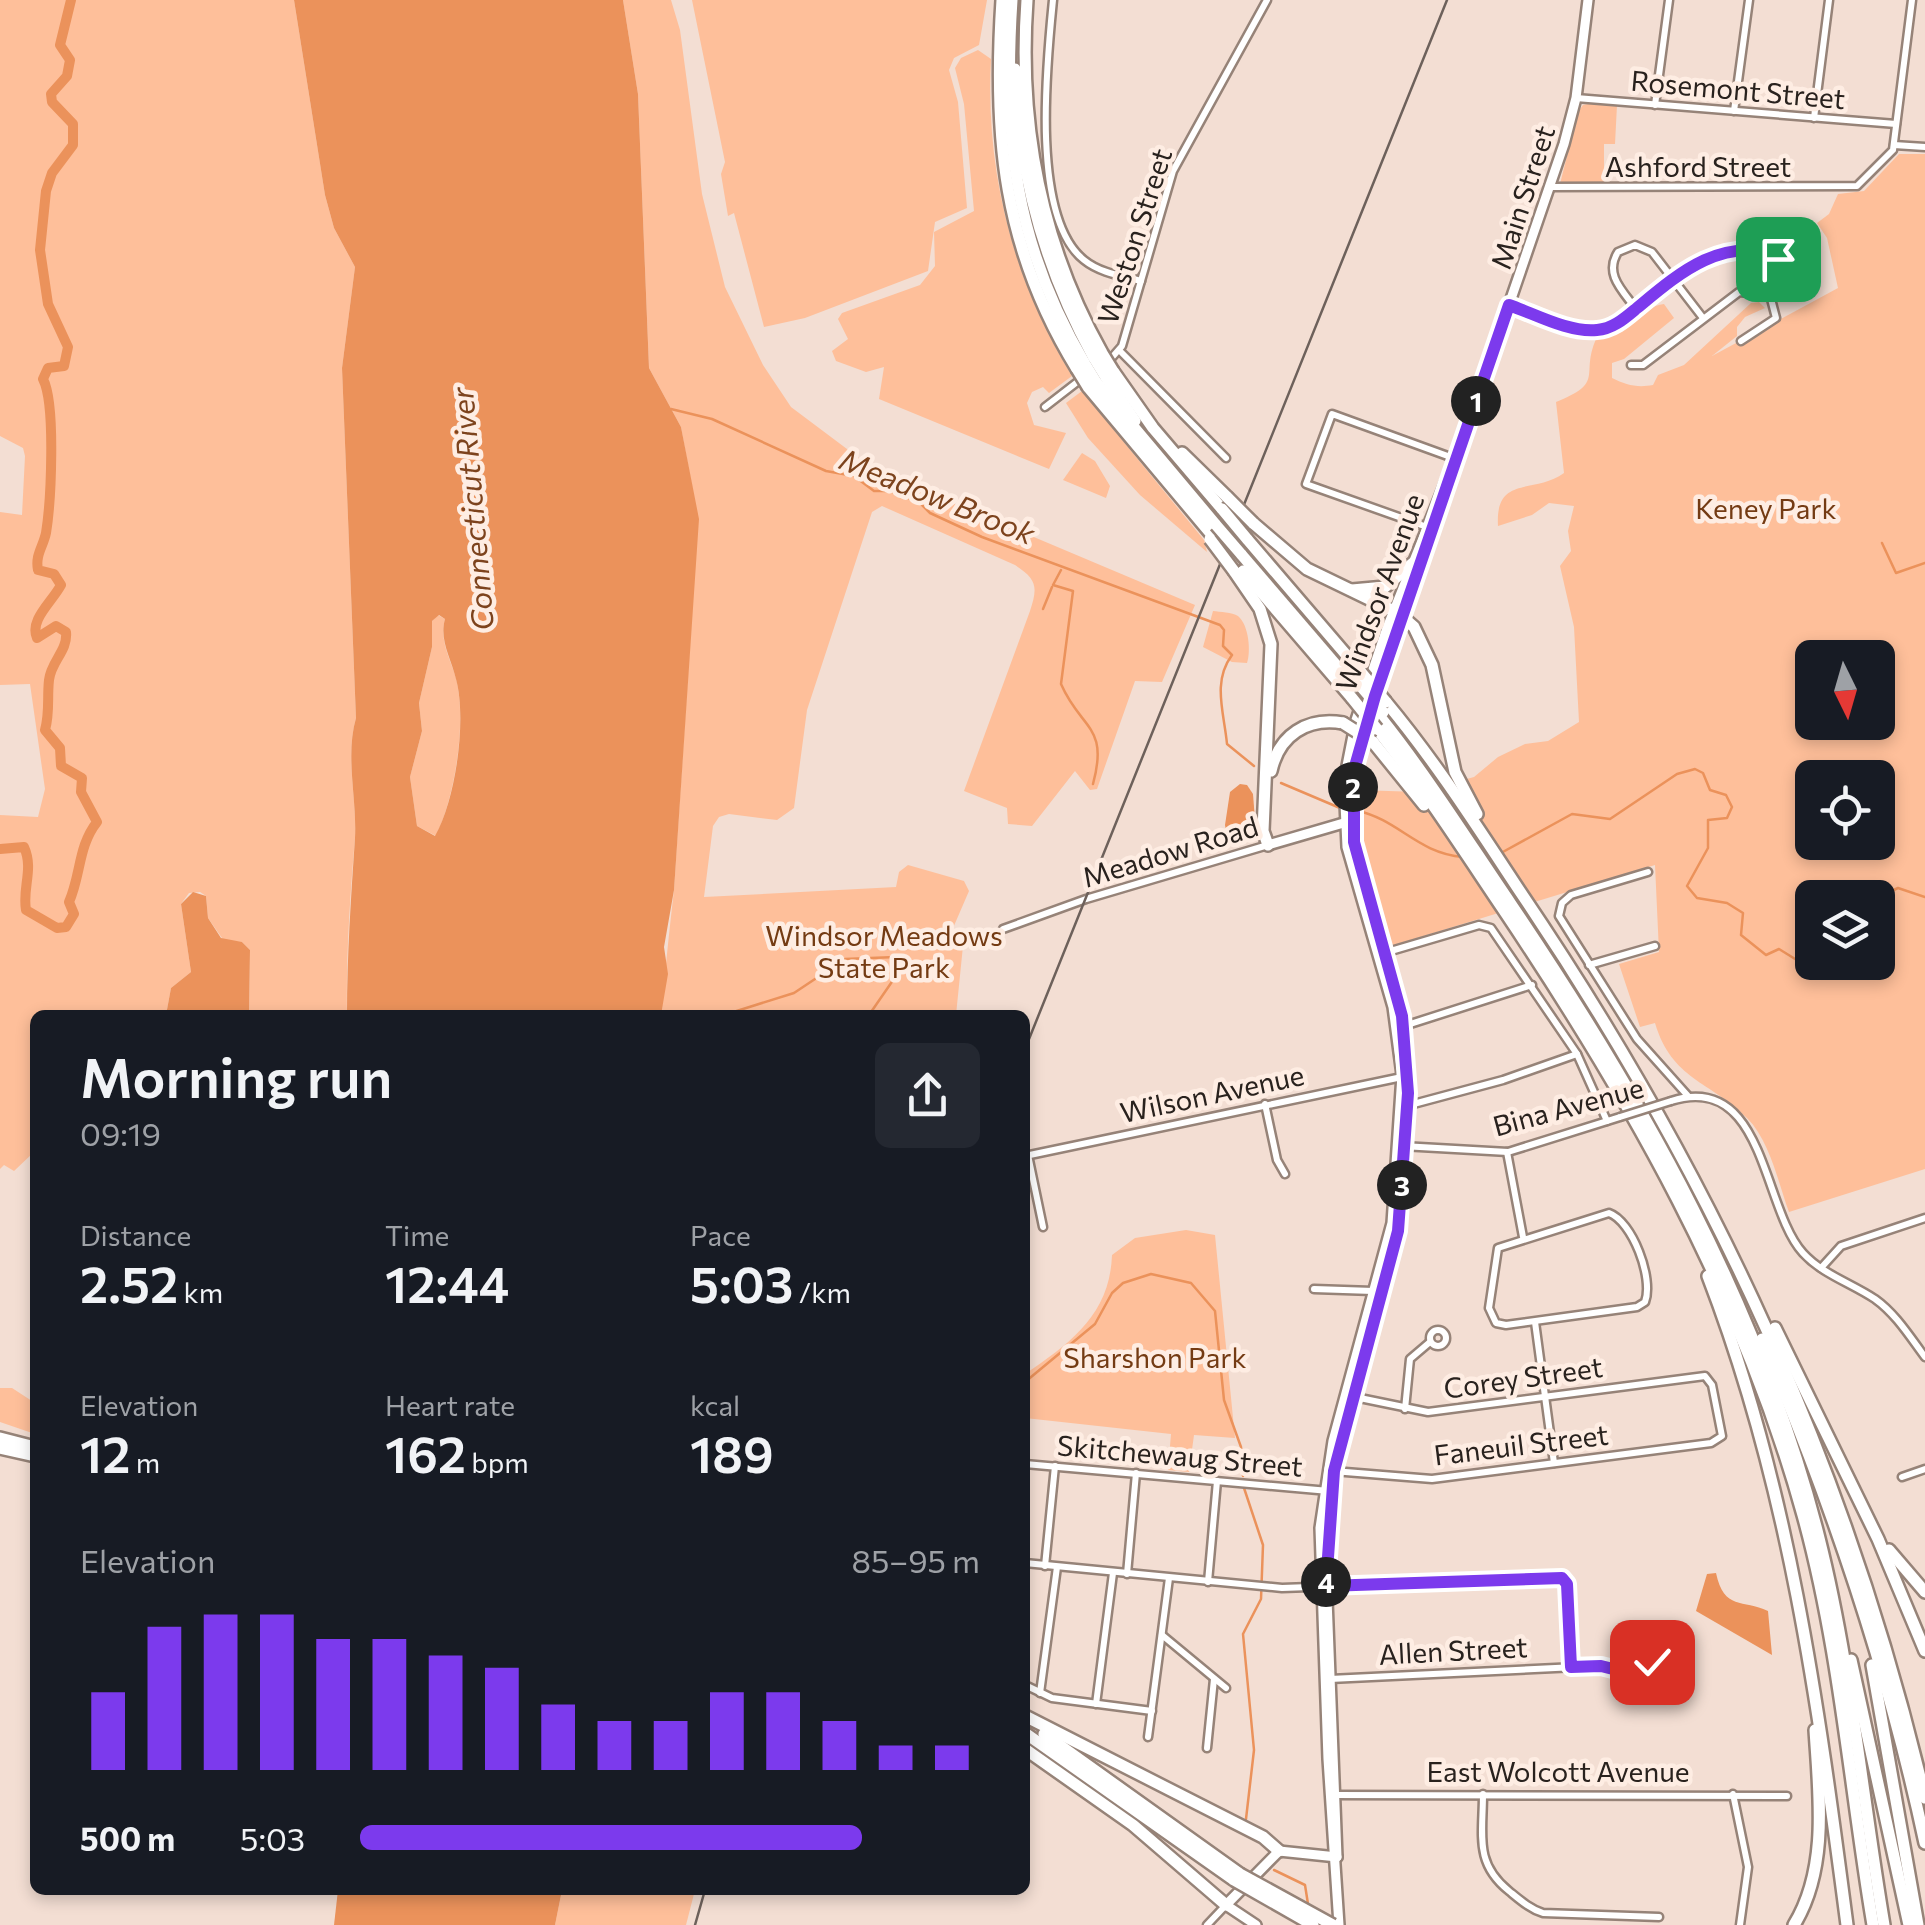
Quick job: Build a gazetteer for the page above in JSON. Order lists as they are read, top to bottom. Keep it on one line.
{"streets":{"main road":["Main Street","Windsor Avenue","Meadow Road"],"street":["Rosemont Street","Ashford Street","Weston Street","Wilson Avenue","Bina Avenue","Corey Street","Faneuil Street","Skitchewaug Street","Allen Street","East Wolcott Avenue"]},"crossings":[["Rosemont Street","Main Street"],["Ashford Street","Main Street"],["Main Street","Windsor Avenue"],["Windsor Avenue","Meadow Road"],["Windsor Avenue","Wilson Avenue"],["Windsor Avenue","Bina Avenue"],["Windsor Avenue","Corey Street"],["Windsor Avenue","Faneuil Street"],["Windsor Avenue","Skitchewaug Street"],["Windsor Avenue","Allen Street"],["Windsor Avenue","East Wolcott Avenue"],["Corey Street","Faneuil Street"]],"water":["Meadow Brook","Connecticut River"],"parks":["Keney Park","Windsor Meadows State Park","Sharshon Park"],"north":"bottom","page":{"pins":["1","2","3","4"],"heading":["Morning run","09:19"],"stats":[["Distance","2.52 km"],["Time","12:44"],["Pace","5:03 /km"],["Elevation","12 m"],["Heart rate","162 bpm"],["kcal","189"]],"chart":["Elevation","85–95 m"],"list":[{"name":"500 m","note":"5:03"}]}}
